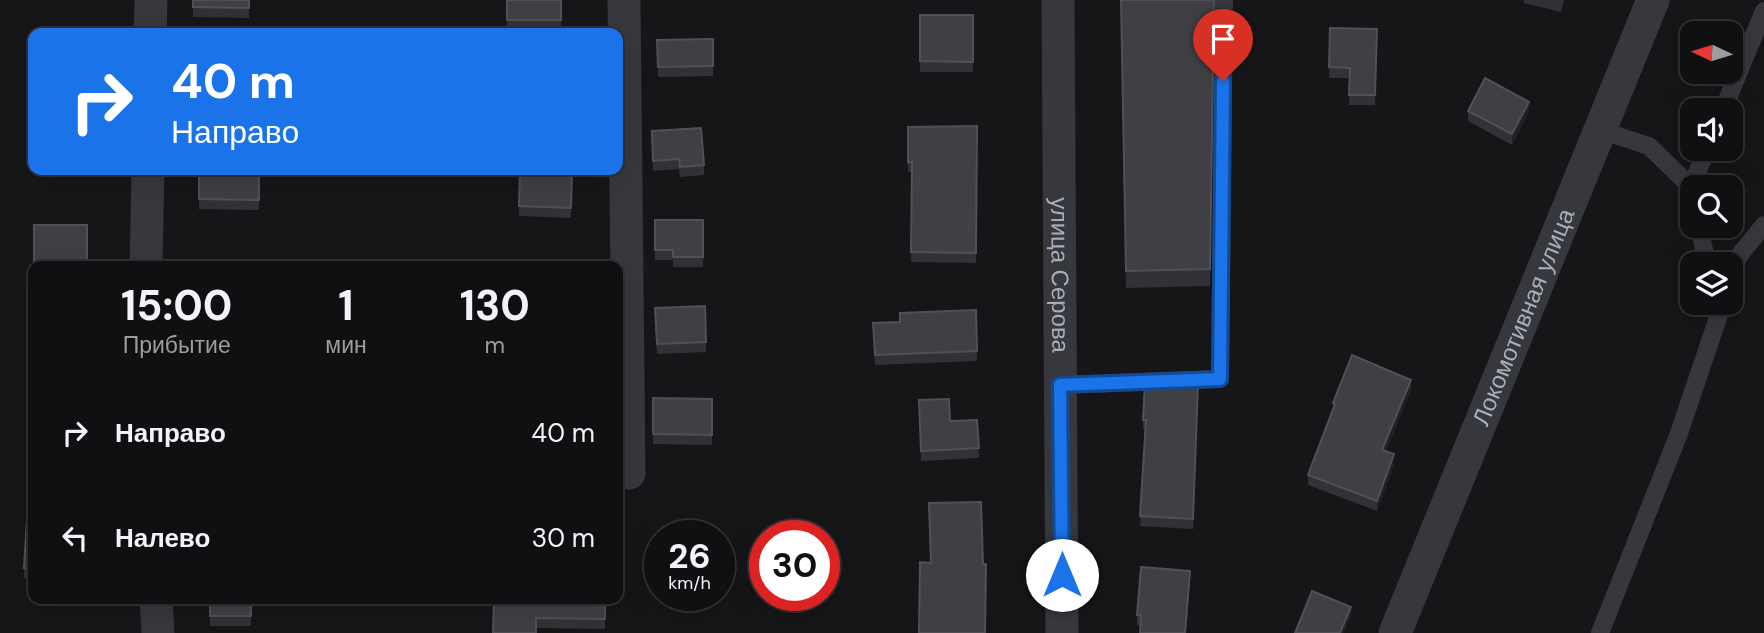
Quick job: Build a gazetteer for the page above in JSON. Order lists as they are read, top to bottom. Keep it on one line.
{"streets":{"street":["улица Серова","Локомотивная улица"]},"north":"left","page":{"turn":["40 m","Направо"],"eta":["15:00","Прибытие","1","мин","130","m"],"list":[{"name":"Направо","value":"40 m"},{"name":"Налево","value":"30 m"}],"speed":"26 km/h","limit":"30"}}
